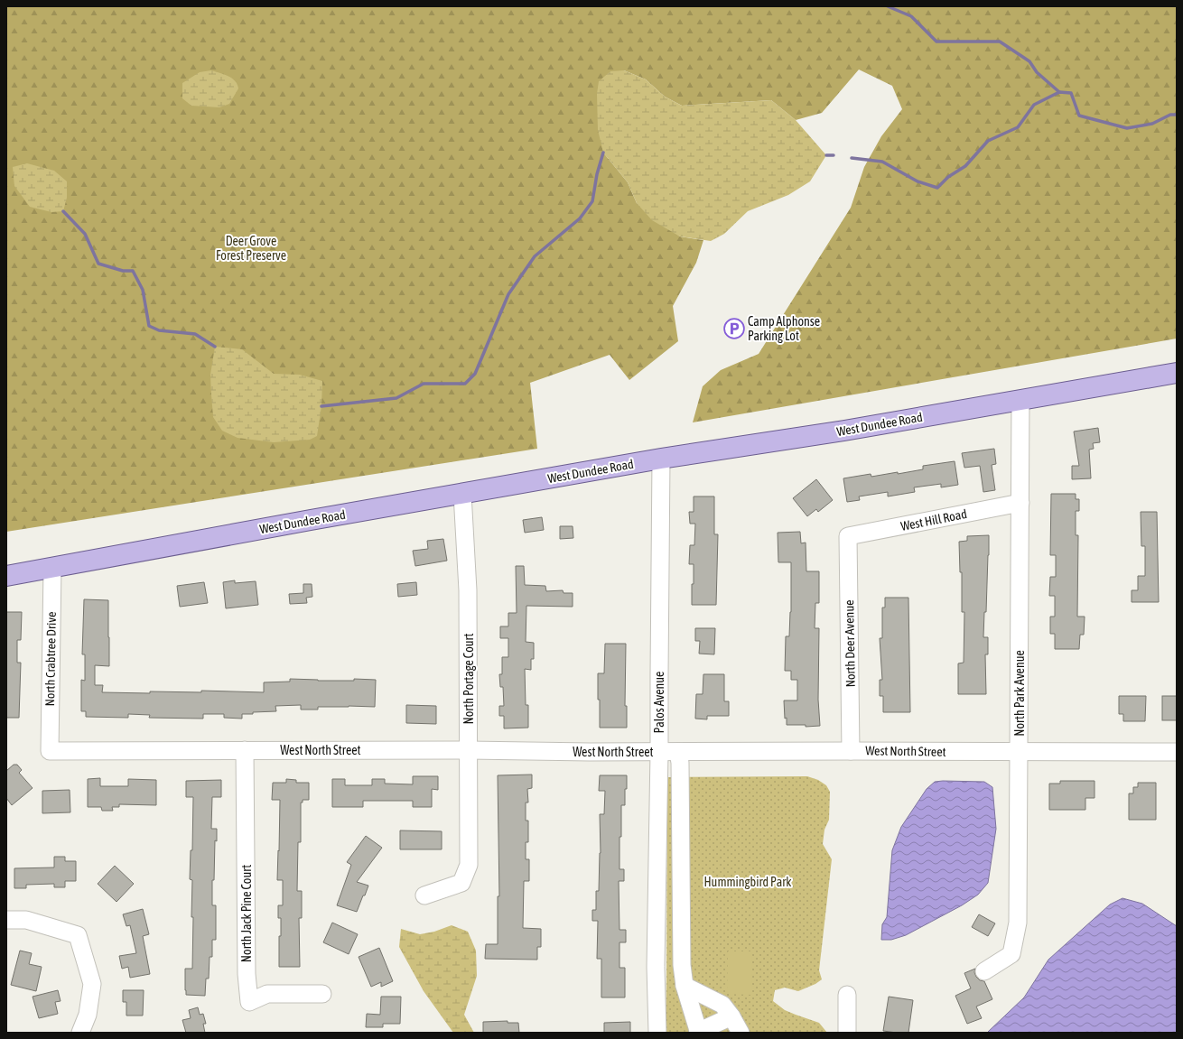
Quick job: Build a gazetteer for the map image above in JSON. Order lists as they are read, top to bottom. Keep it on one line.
{"streets":{"main road":["West Dundee Road"],"street":["West Hill Road","North Deer Avenue","North Crabtree Drive","North Portage Court","North Park Avenue","Palos Avenue","West North Street","North Jack Pine Court"]},"crossings":[["West Dundee Road","North Crabtree Drive"],["West Dundee Road","North Portage Court"],["West Dundee Road","North Park Avenue"],["West Dundee Road","Palos Avenue"],["West Hill Road","North Deer Avenue"],["West Hill Road","North Park Avenue"],["North Deer Avenue","West North Street"],["North Crabtree Drive","West North Street"],["North Portage Court","West North Street"],["North Park Avenue","West North Street"],["Palos Avenue","West North Street"],["West North Street","North Jack Pine Court"]],"parks":["Deer Grove Forest Preserve","Hummingbird Park"],"places":{"parking":["Camp Alphonse Parking Lot"]}}
